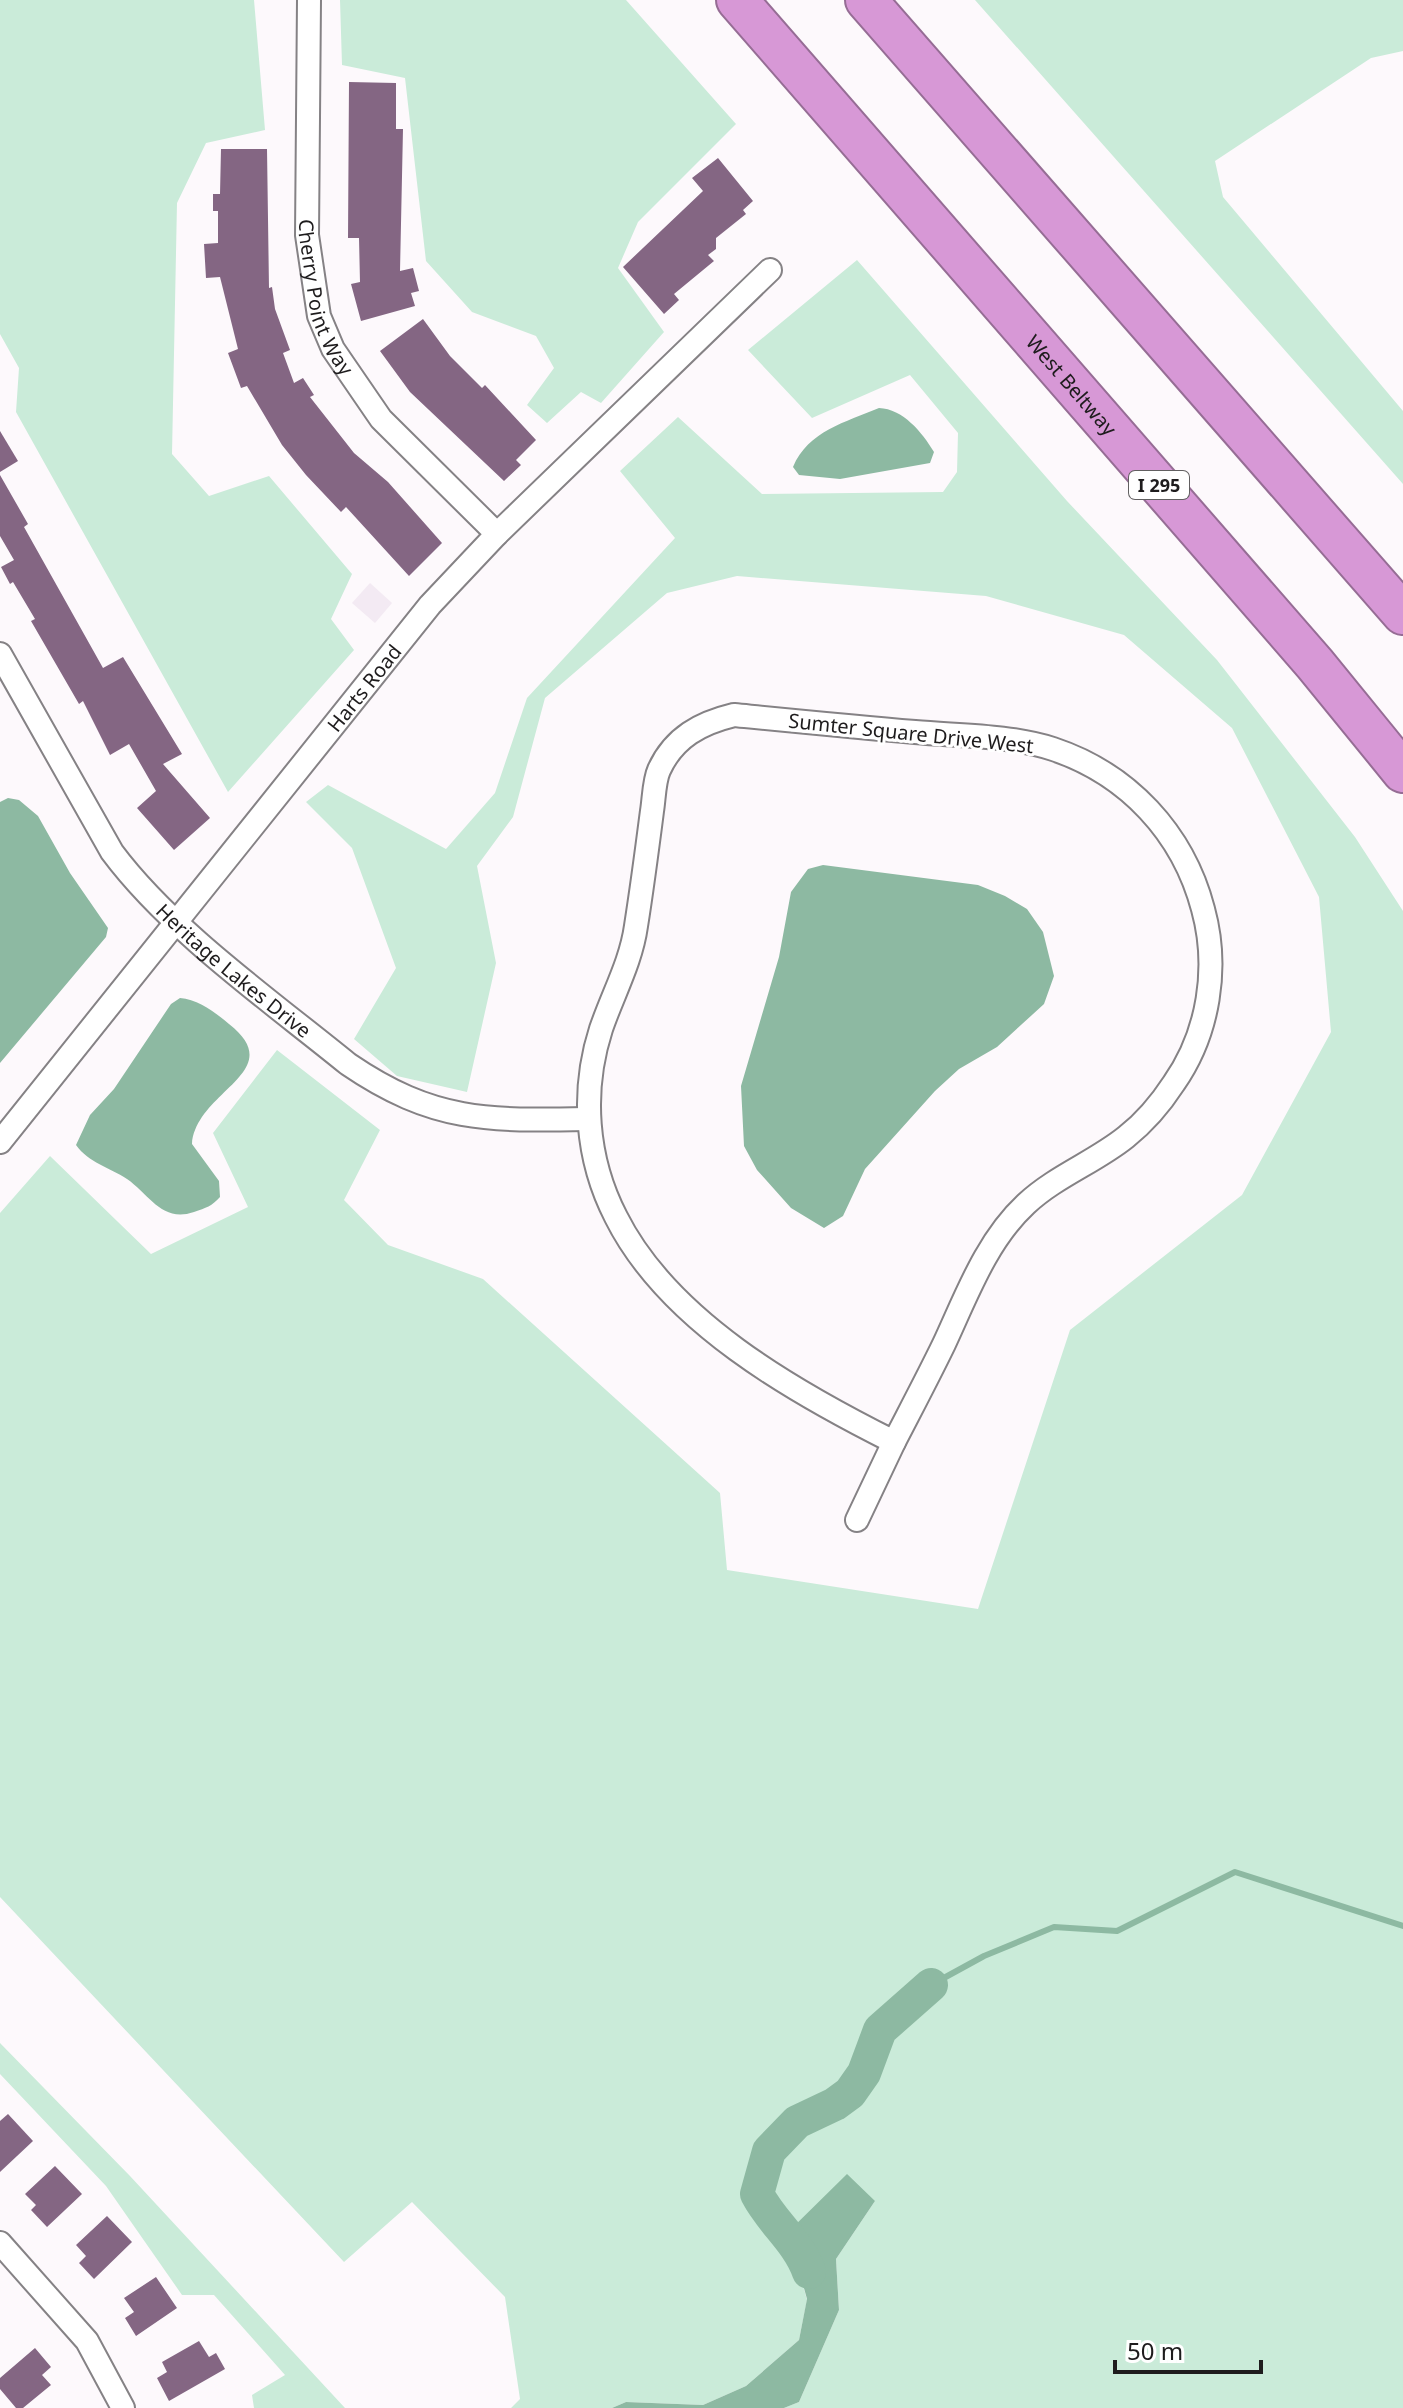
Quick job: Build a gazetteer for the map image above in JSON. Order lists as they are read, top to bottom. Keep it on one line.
{"streets":{"highway":["West Beltway","I 295"],"street":["Cherry Point Way","Harts Road","Sumter Square Drive West","Heritage Lakes Drive"]},"crossings":[["Cherry Point Way","Harts Road"],["Harts Road","Heritage Lakes Drive"],["Sumter Square Drive West","Heritage Lakes Drive"]],"scale_bar":"50 m"}
